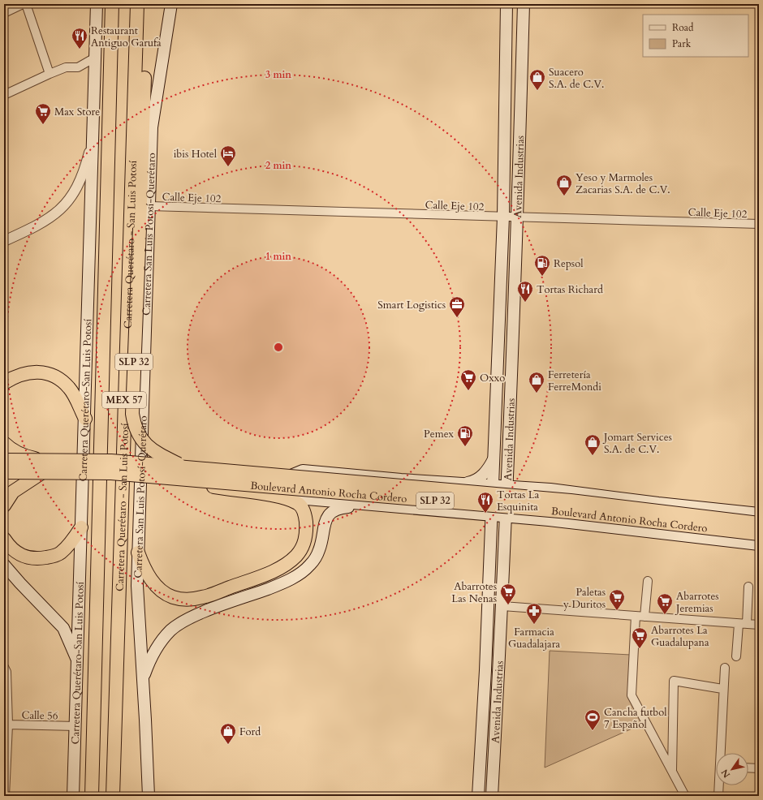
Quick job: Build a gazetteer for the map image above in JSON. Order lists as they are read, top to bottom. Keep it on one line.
{"streets":{"highway":["Carretera Querétaro - San Luis Potosí","SLP 32","MEX 57","Boulevard Antonio Rocha Cordero"],"main road":["Avenida Industrias","Carretera San Luis Potosí-Querétaro","Carretera Querétaro-San Luis Potosí"],"street":["Calle Eje 102","Calle 56"]},"crossings":[["Avenida Industrias","Calle Eje 102"],["Avenida Industrias","Boulevard Antonio Rocha Cordero"],["Calle Eje 102","Carretera San Luis Potosí-Querétaro"],["SLP 32","Boulevard Antonio Rocha Cordero"],["Carretera Querétaro-San Luis Potosí","Calle 56"]],"places":{"restaurant":["Restaurant Antiguo Garufa","Tortas Richard","Tortas La Esquinita"],"shop":["Suacero S.A. de C.V.","Yeso y Marmoles Zacarias S.A. de C.V.","Ferretería FerreMondi","Jomart Services S.A. de C.V.","Ford"],"supermarket":["Max Store","Oxxo","Abarrotes Las Nenas","Paletas y Duritos","Abarrotes Jeremias","Abarrotes La Guadalupana"],"hotel":["ibis Hotel"],"fuel station":["Repsol","Pemex"],"office":["Smart Logistics"],"pharmacy":["Farmacia Guadalajara"],"sports":["Cancha futbol 7 Español"]},"legend":["Road","Park"],"north":"bottom left","rings":["3 min","2 min","1 min"]}
